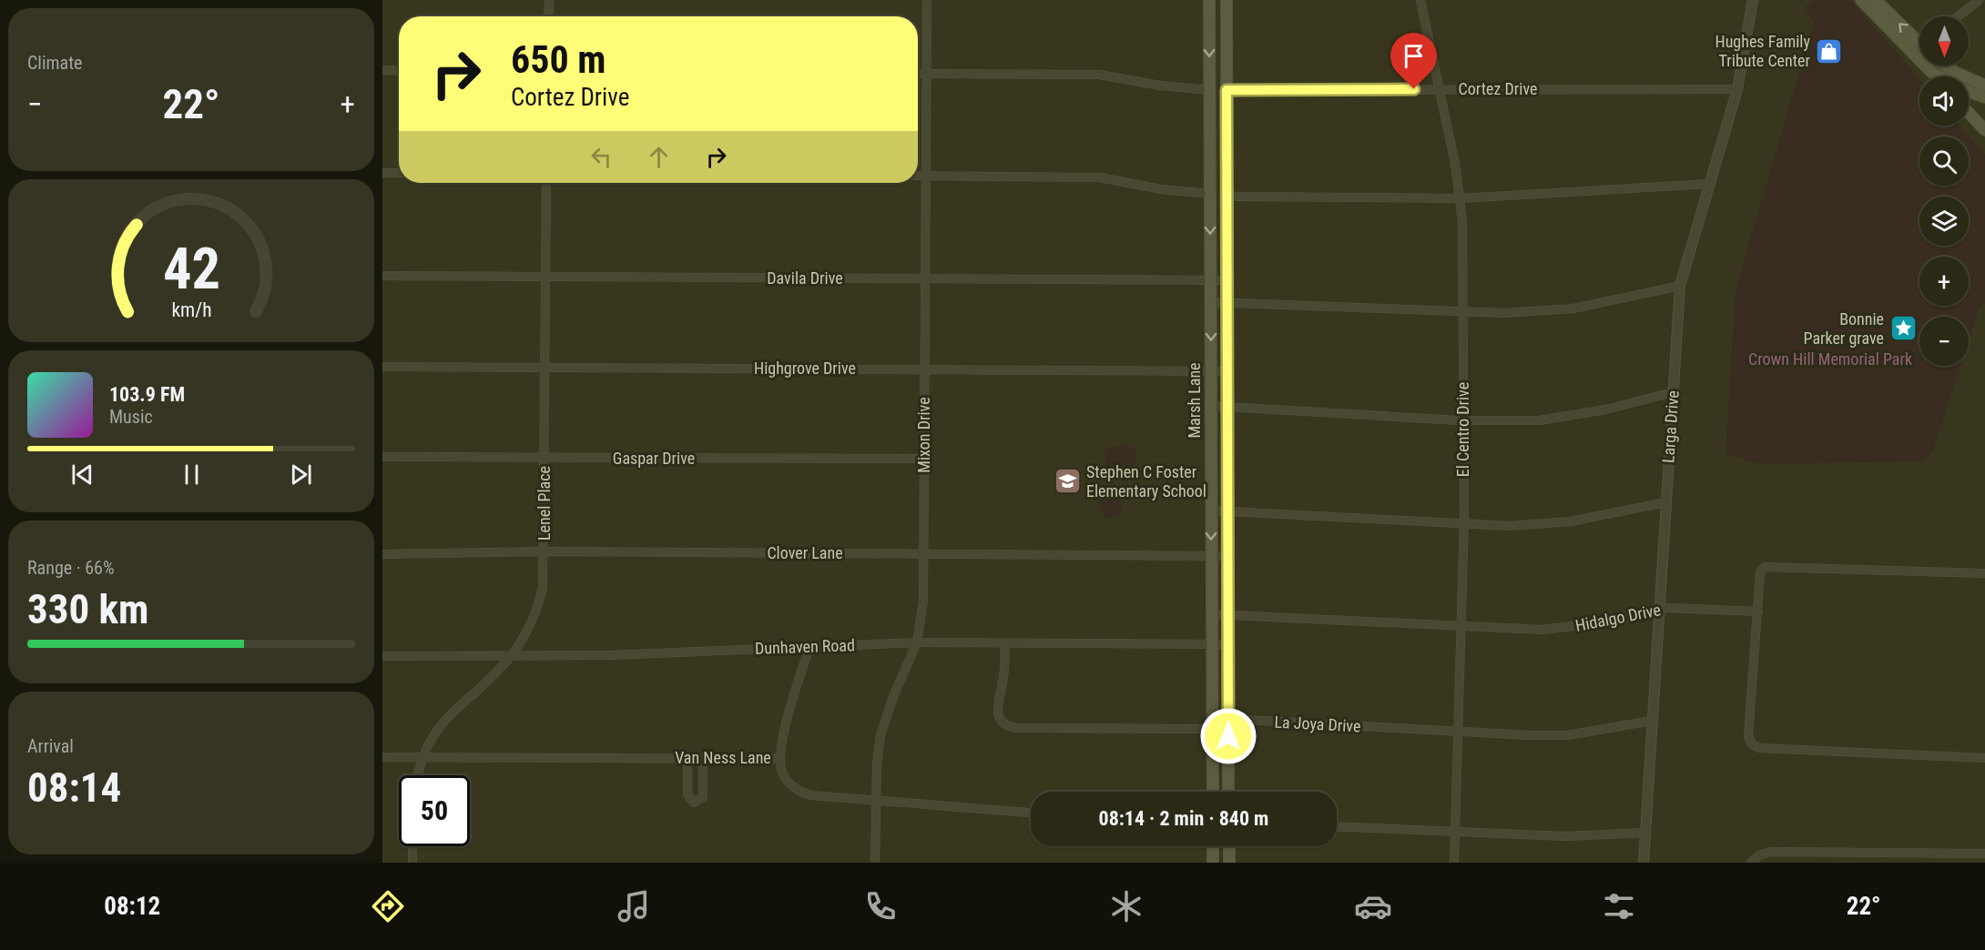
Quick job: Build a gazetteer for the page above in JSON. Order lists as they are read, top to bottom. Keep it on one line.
{"streets":{"main road":["Marsh Lane"],"street":["Cortez Drive","Davila Drive","Highgrove Drive","Larga Drive","El Centro Drive","Mixon Drive","Gaspar Drive","Lenel Place","Clover Lane","Hidalgo Drive","Dunhaven Road","La Joya Drive","Van Ness Lane"]},"crossings":[["Cortez Drive","Marsh Lane"],["Cortez Drive","Larga Drive"],["Cortez Drive","El Centro Drive"],["Davila Drive","Marsh Lane"],["Davila Drive","Mixon Drive"],["Davila Drive","Lenel Place"],["Highgrove Drive","Marsh Lane"],["Highgrove Drive","Mixon Drive"],["Highgrove Drive","Lenel Place"],["Marsh Lane","Clover Lane"],["Marsh Lane","Hidalgo Drive"],["Marsh Lane","Dunhaven Road"],["Marsh Lane","La Joya Drive"],["Larga Drive","Hidalgo Drive"],["Larga Drive","La Joya Drive"],["El Centro Drive","Hidalgo Drive"],["El Centro Drive","La Joya Drive"],["Mixon Drive","Gaspar Drive"],["Mixon Drive","Clover Lane"],["Mixon Drive","Dunhaven Road"],["Mixon Drive","Van Ness Lane"],["Gaspar Drive","Lenel Place"],["Lenel Place","Clover Lane"],["Lenel Place","Dunhaven Road"],["Lenel Place","Van Ness Lane"]],"parks":["Crown Hill Memorial Park"],"places":{"shop":["Hughes Family Tribute Center"],"place":["Bonnie Parker grave"],"school or university":["Stephen C Foster Elementary School"]},"north":"bottom","page":{"tile":["Climate",["Range · 66%","330 km"],["Arrival","08:14"]],"map_buttons":["+","−"],"turn":["650 m","Cortez Drive"],"heat":["−","22°","+"],"song":["103.9 FM","Music"],"limit":"50","trip":"08:14 · 2 min · 840 m","tabs":["08:12","22°"],"gauge":["42","km/h"]}}
